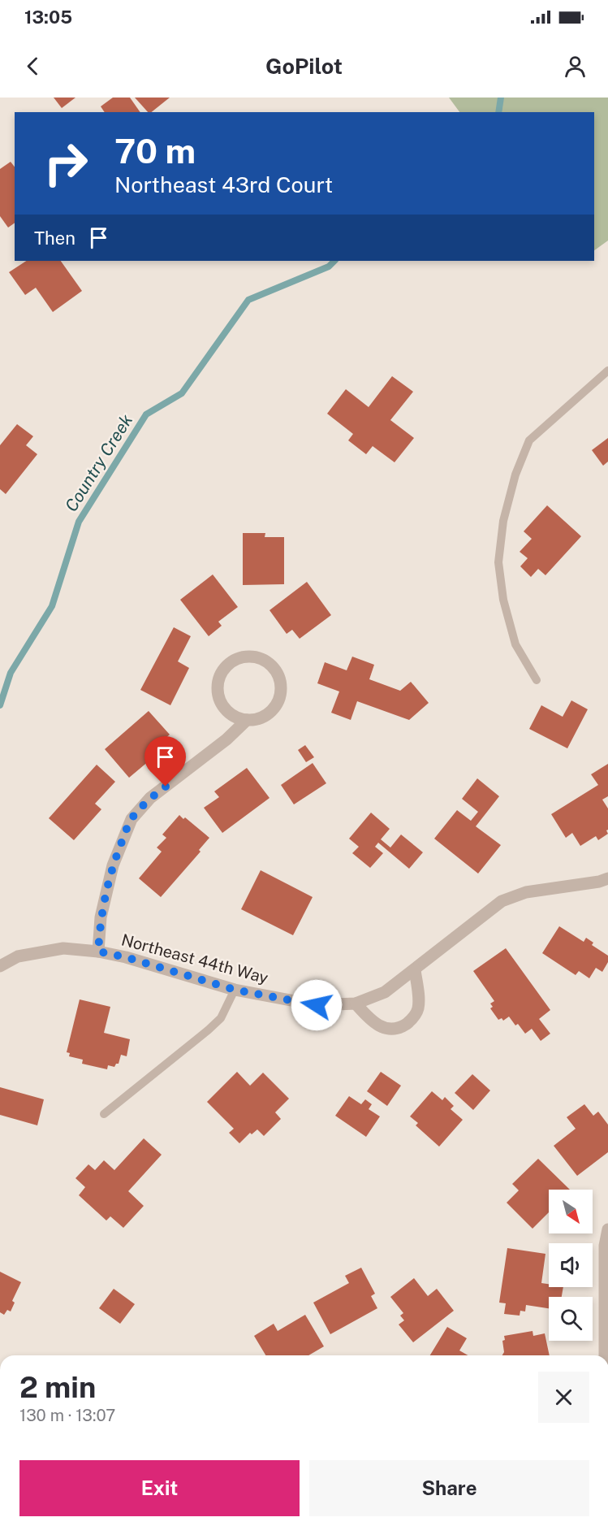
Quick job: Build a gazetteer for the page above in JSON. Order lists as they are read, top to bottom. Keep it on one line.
{"streets":{"street":["Northeast 44th Way"]},"water":["Country Creek"],"north":"bottom right","page":{"status":"13:05","header":"GoPilot","turn":["70 m","Northeast 43rd Court"],"then":"Then","heading":["2 min","130 m · 13:07"],"buttons":["Exit","Share"]}}
